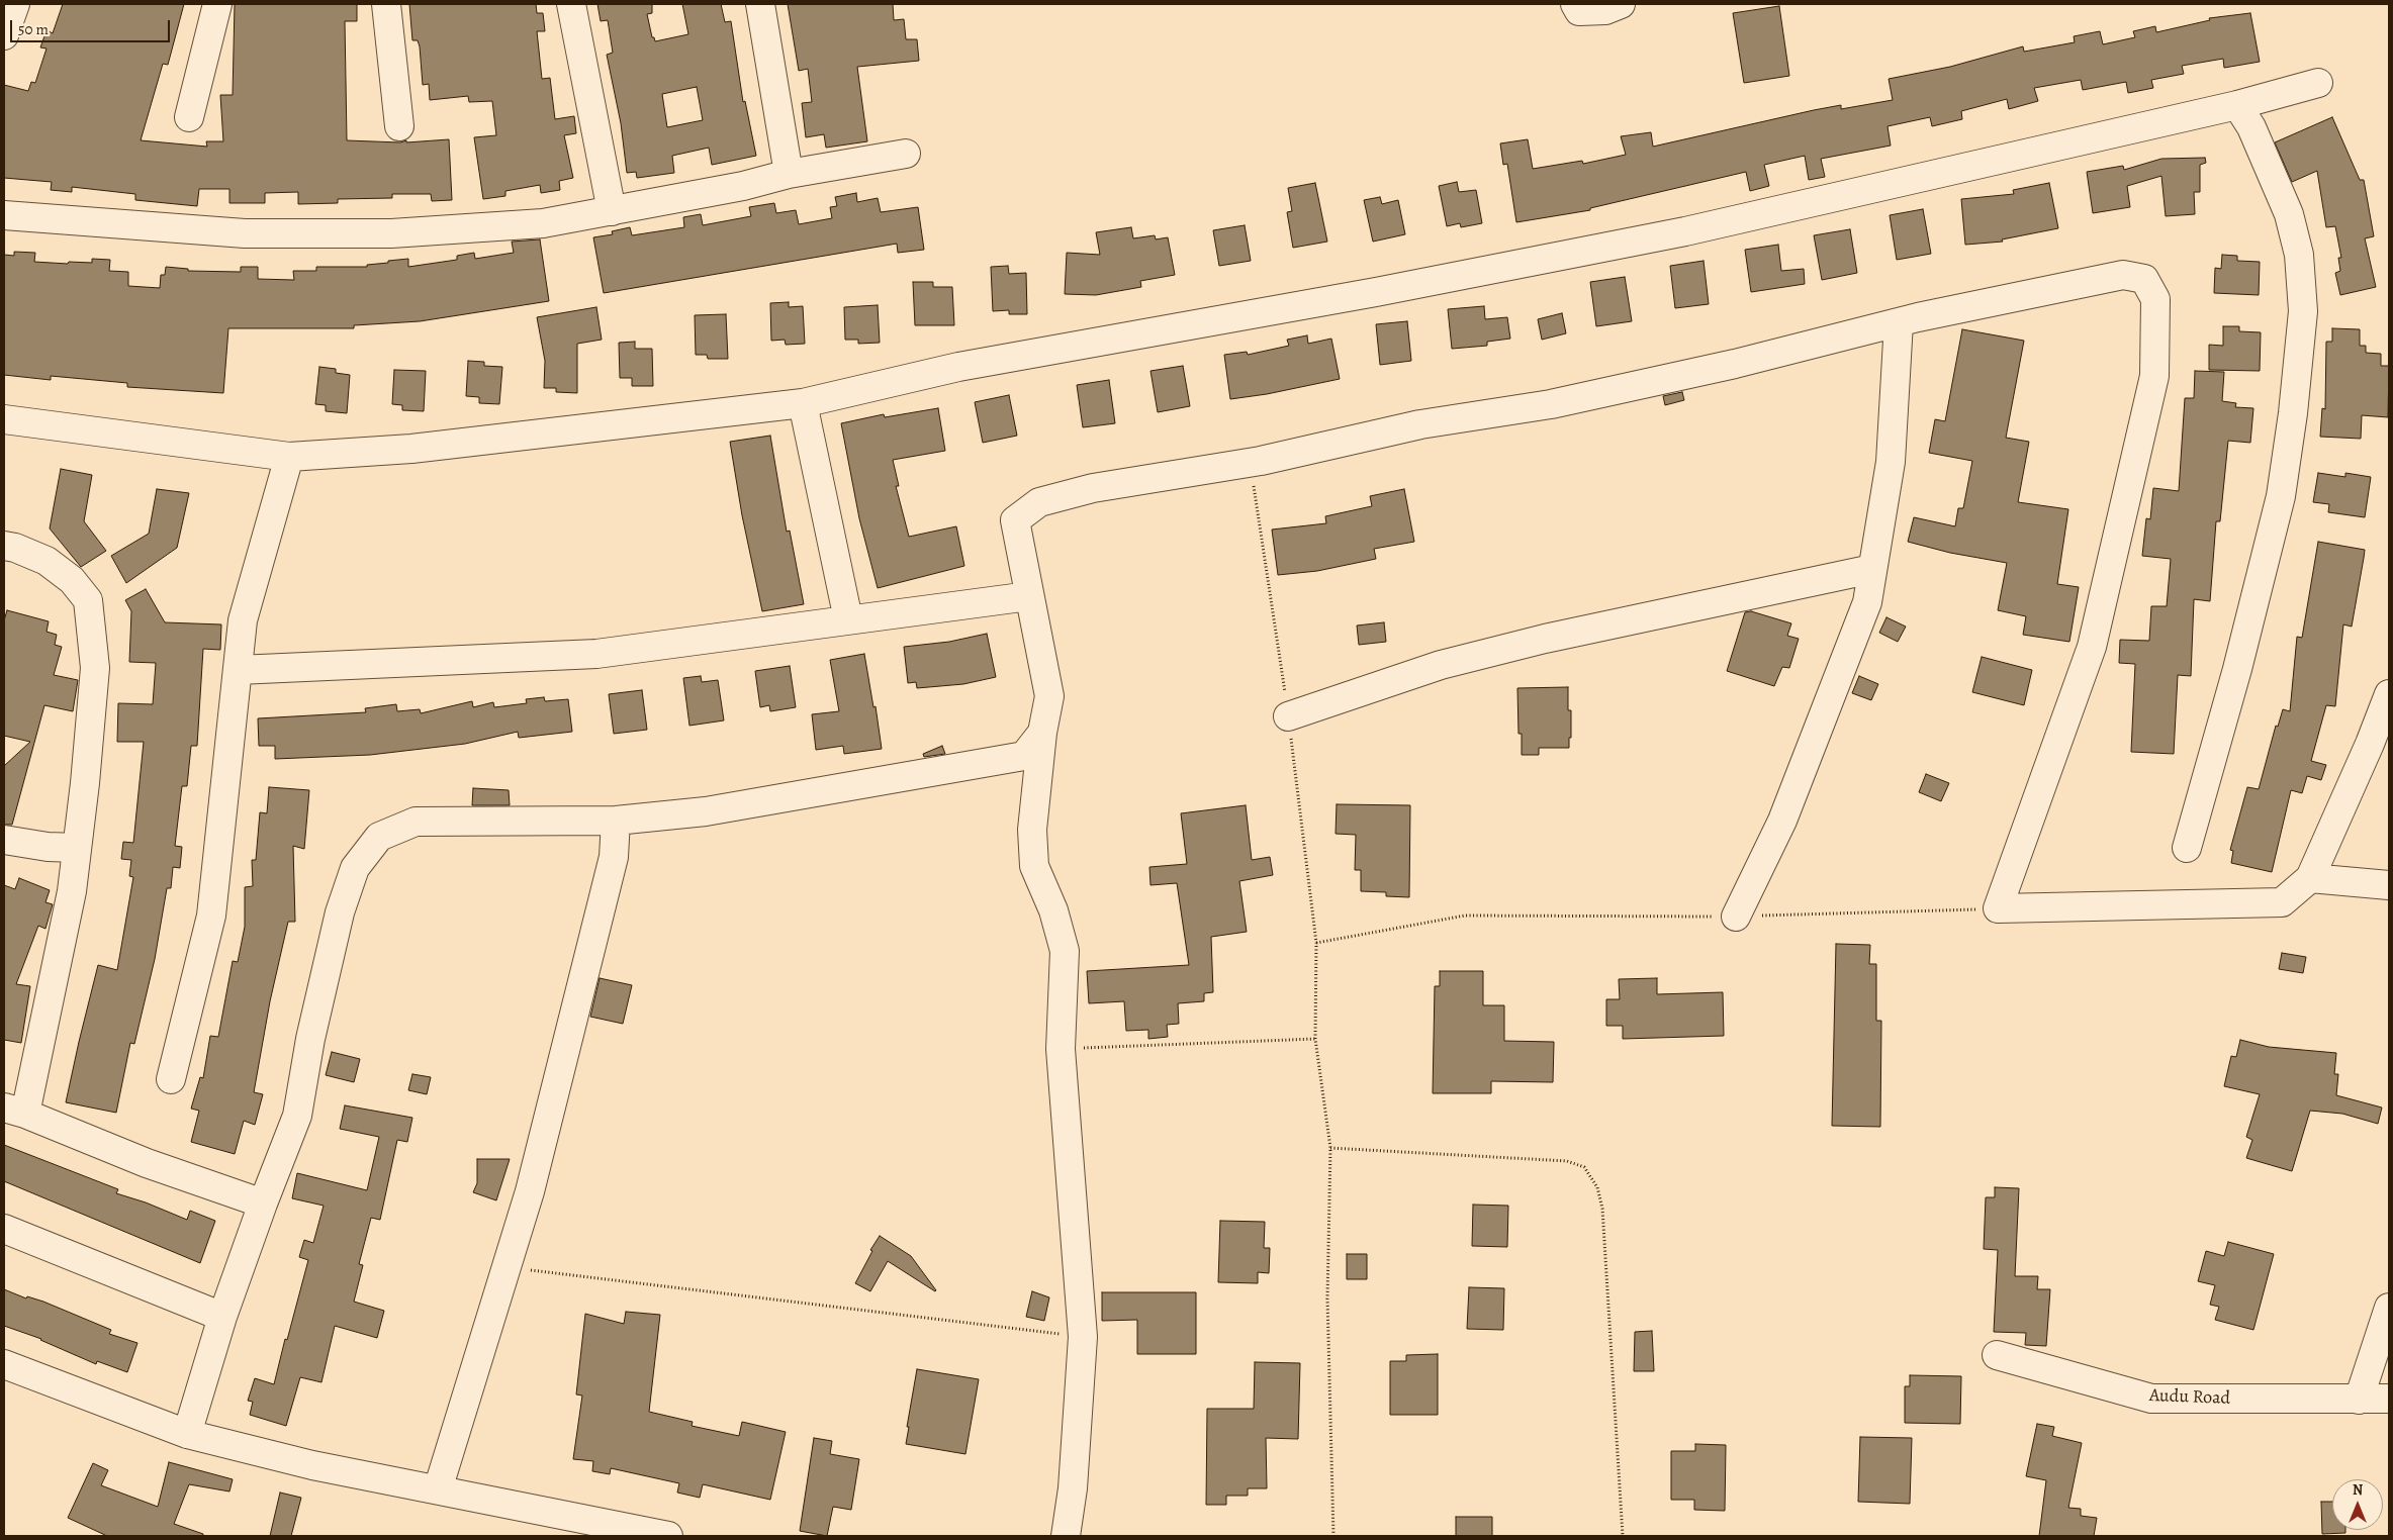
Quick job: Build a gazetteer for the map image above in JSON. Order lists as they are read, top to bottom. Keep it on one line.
{"streets":{"street":["Audu Road"]},"scale_bar":"50 m","north":"top"}
